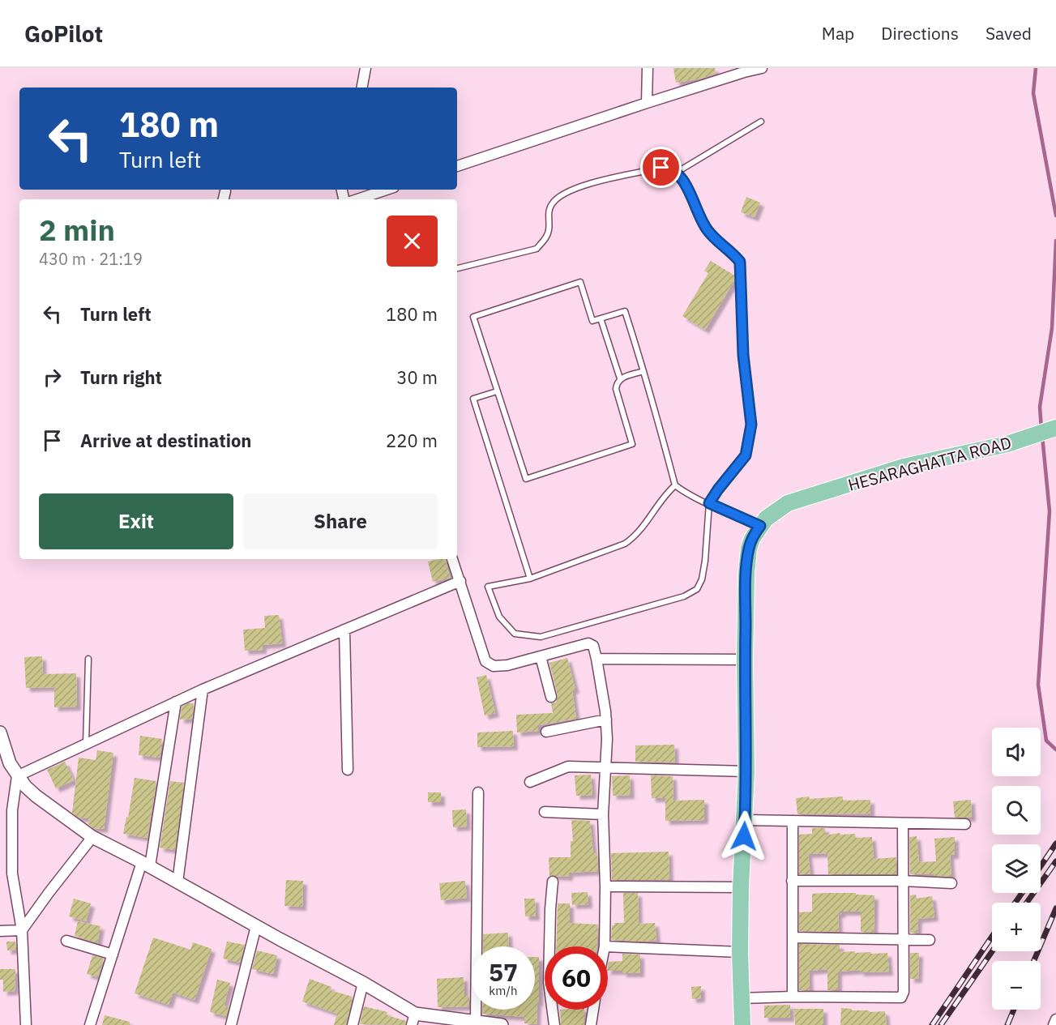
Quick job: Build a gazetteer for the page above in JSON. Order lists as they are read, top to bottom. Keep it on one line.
{"streets":{"main road":["HESARAGHATTA ROAD"]},"page":{"header":"GoPilot","nav":["Map","Directions","Saved"],"turn":["180 m","Turn left"],"heading":["2 min","430 m · 21:19"],"list":[{"name":"Turn left","value":"180 m"},{"name":"Turn right","value":"30 m"},{"name":"Arrive at destination","value":"220 m"}],"buttons":["Exit","Share"],"map_buttons":["+","−"],"speed":"57 km/h","limit":"60"}}
